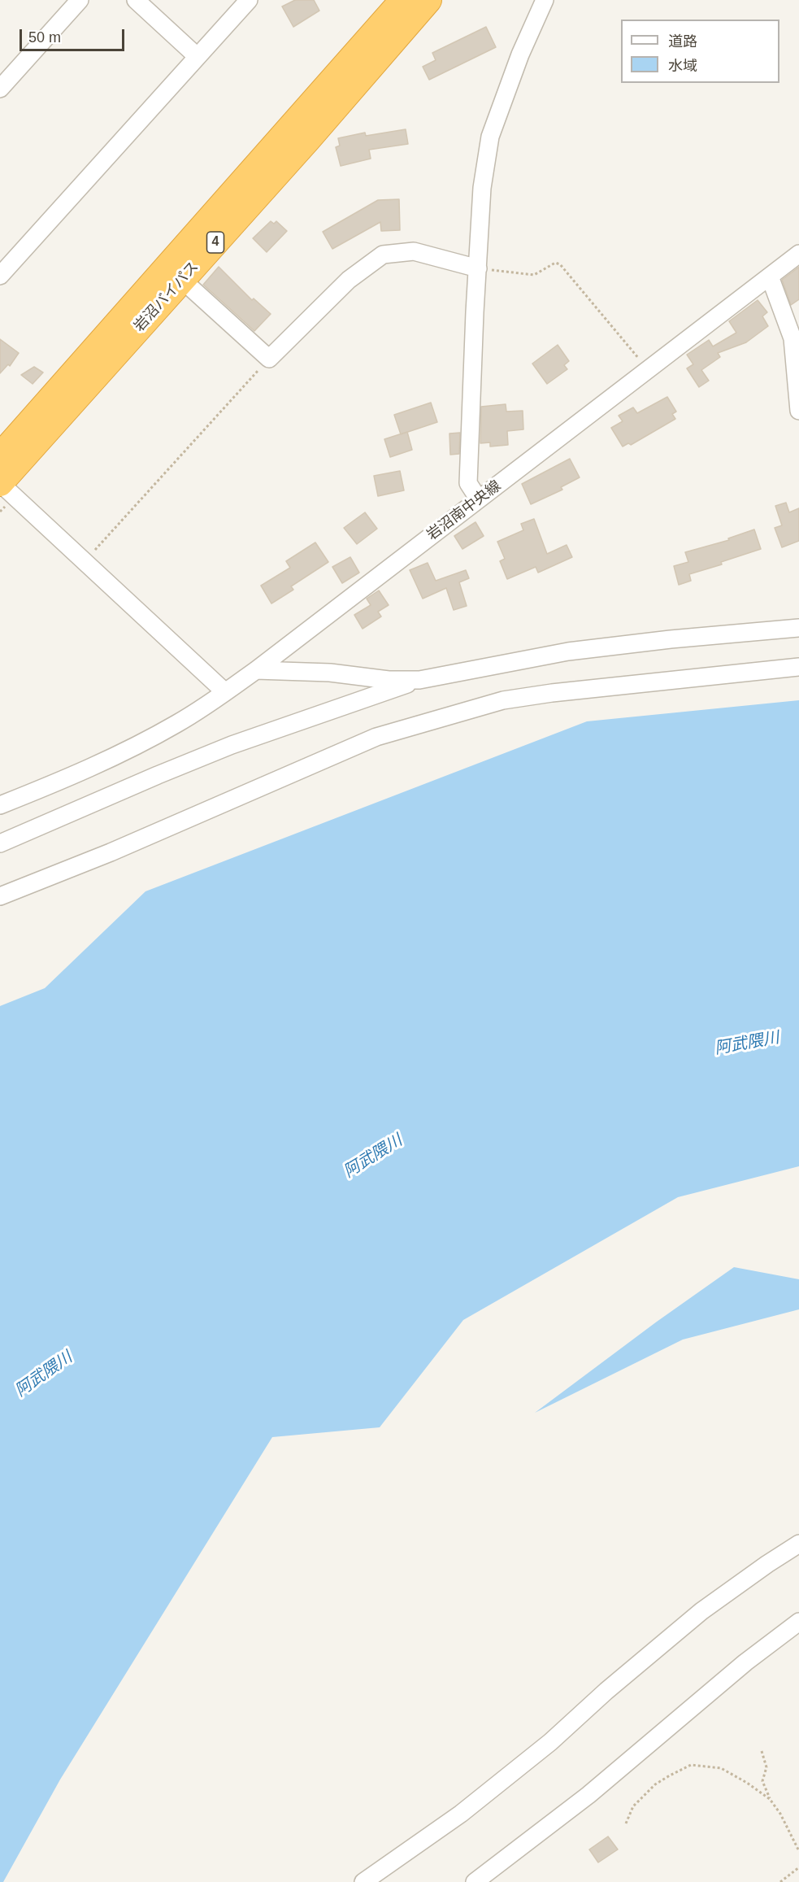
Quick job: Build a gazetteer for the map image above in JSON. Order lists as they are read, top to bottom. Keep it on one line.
{"streets":{"highway":["4","岩沼バイパス"],"street":["岩沼南中央線"]},"water":["阿武隈川"],"legend":["道路","水域"],"scale_bar":"50 m"}
